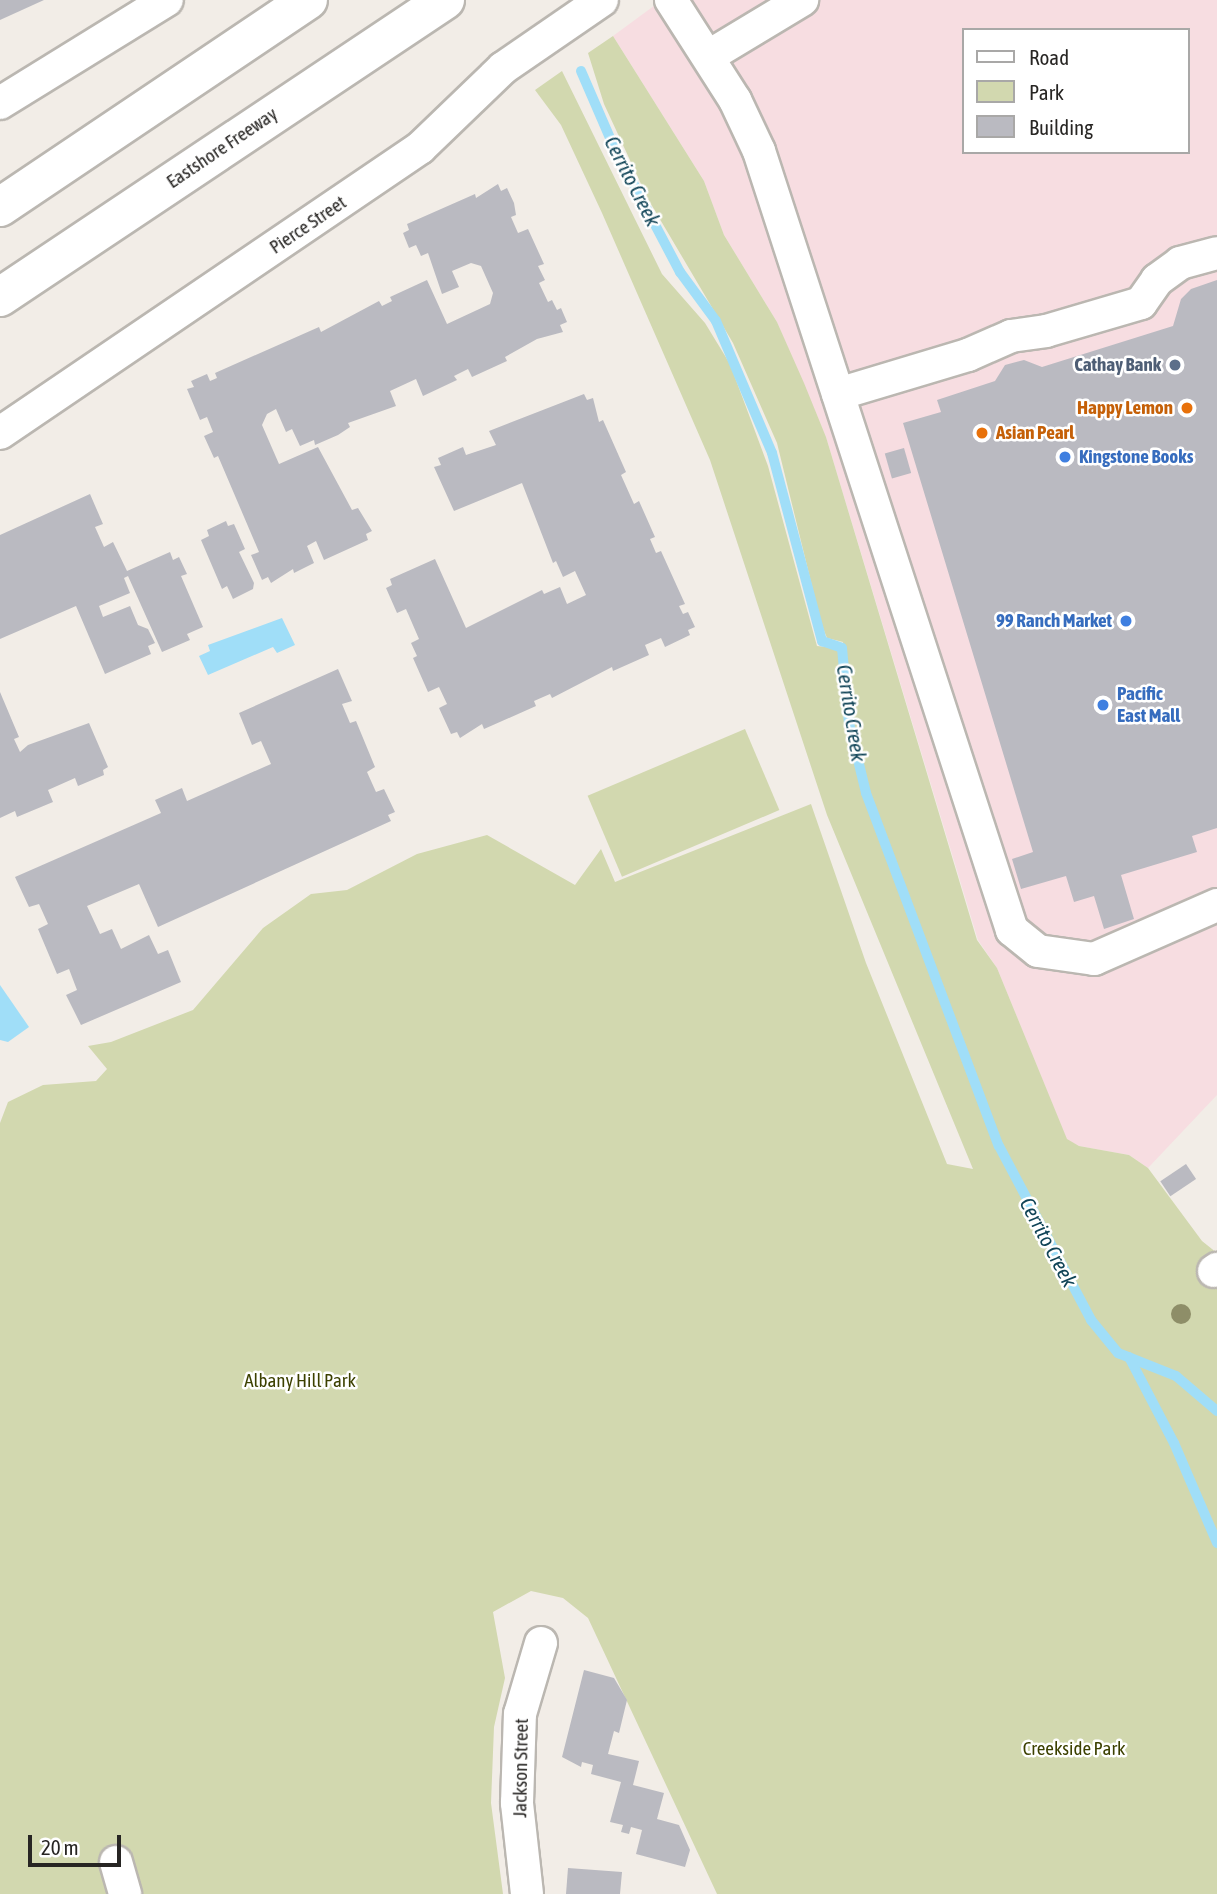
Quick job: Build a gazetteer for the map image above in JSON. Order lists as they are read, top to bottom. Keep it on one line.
{"streets":{"highway":["Eastshore Freeway"],"street":["Pierce Street","Jackson Street"]},"water":["Cerrito Creek"],"parks":["Albany Hill Park","Creekside Park"],"places":["Cathay Bank","Happy Lemon","Asian Pearl","Kingstone Books","99 Ranch Market","Pacific East Mall"],"legend":["Road","Park","Building"],"scale_bar":"20 m"}
